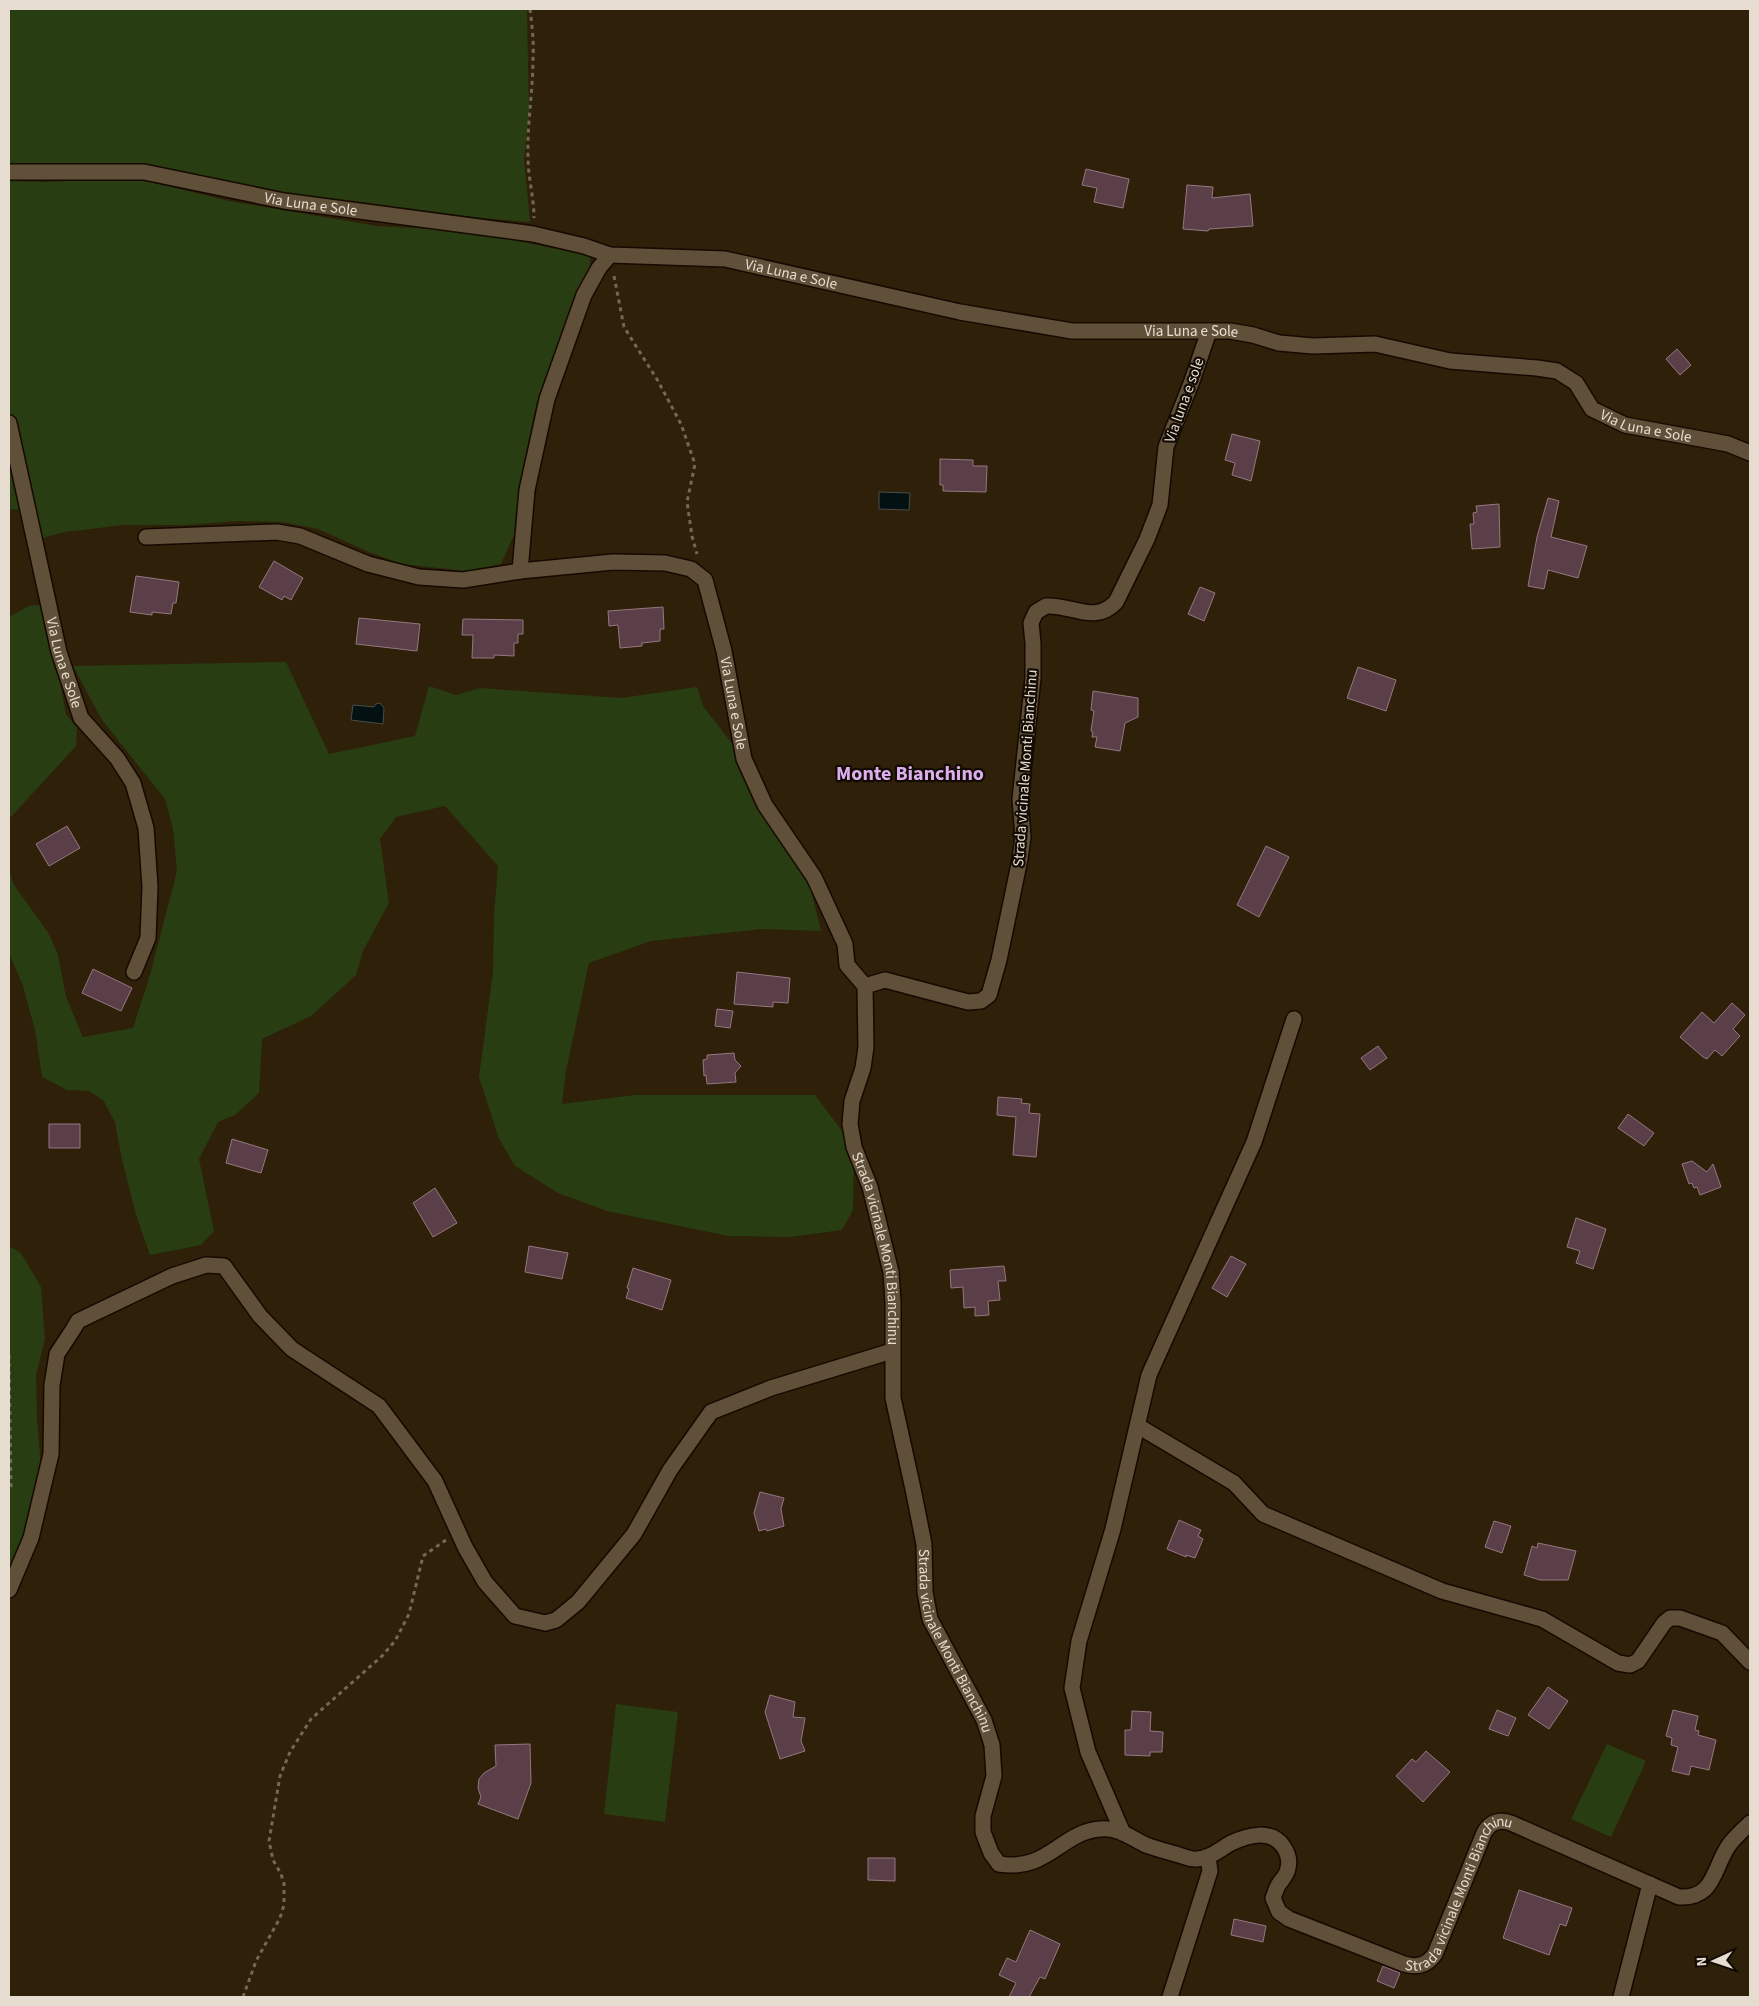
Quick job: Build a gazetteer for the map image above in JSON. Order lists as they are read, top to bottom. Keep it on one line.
{"streets":{"street":["Via Luna e Sole","Via luna e sole","Strada vicinale Monti Bianchinu"]},"crossings":[["Via Luna e Sole","Via luna e sole"],["Via Luna e Sole","Strada vicinale Monti Bianchinu"],["Via luna e sole","Strada vicinale Monti Bianchinu"]],"districts":["Monte Bianchino"],"north":"left"}
